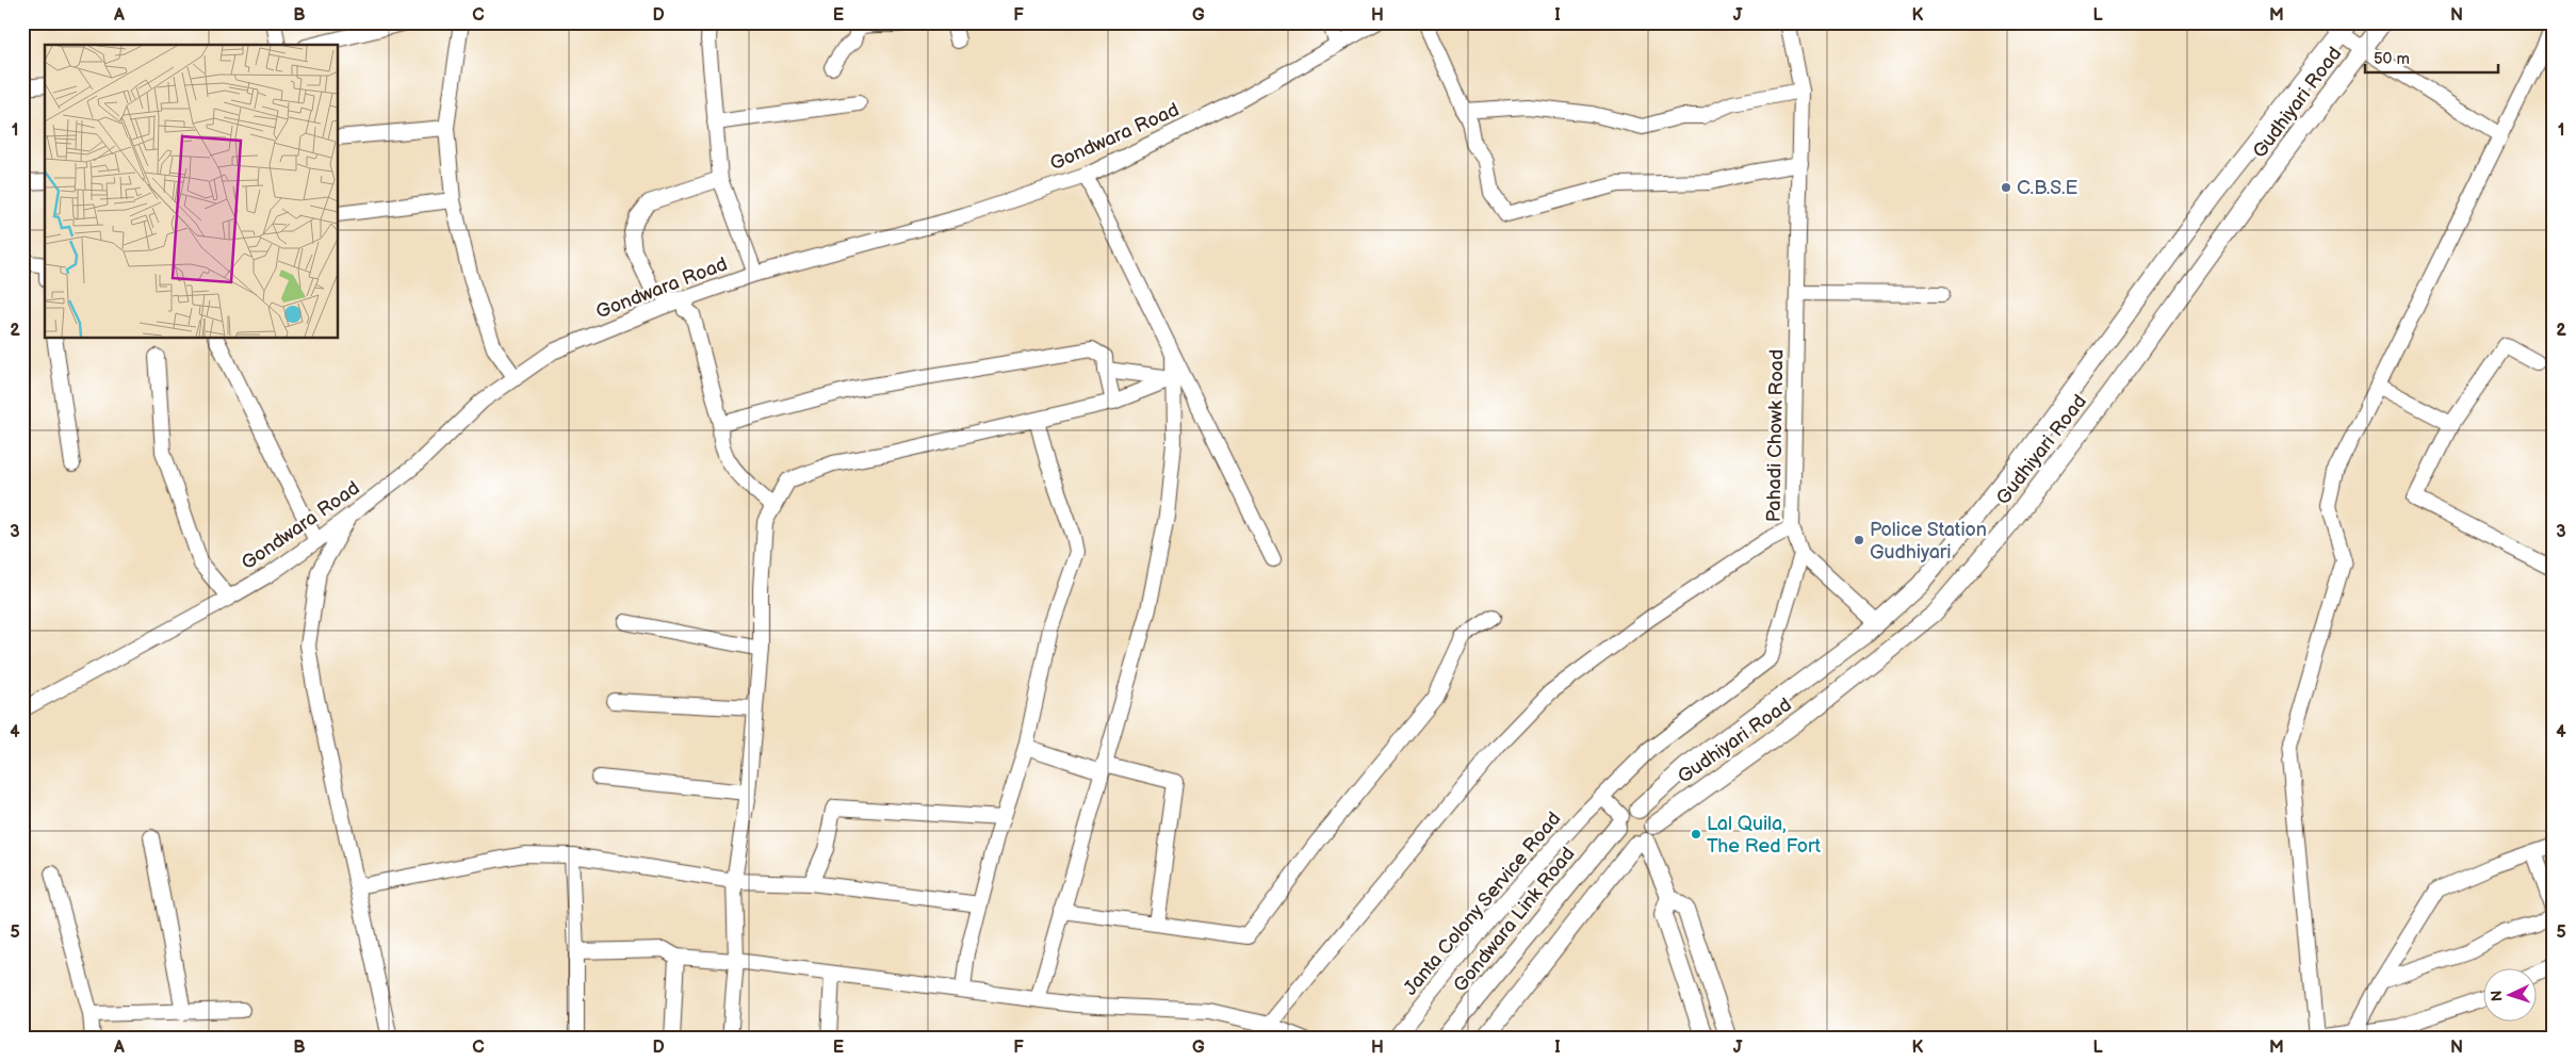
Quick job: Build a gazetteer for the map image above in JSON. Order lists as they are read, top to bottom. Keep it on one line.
{"streets":{"street":["Gudhiyari Road","Gondwara Road","Pahadi Chowk Road","Janta Colony Service Road","Gondwara Link Road"]},"crossings":[["Gudhiyari Road","Gondwara Link Road"]],"places":["C.B.S.E","Police Station Gudhiyari","Lal Quila, The Red Fort"],"scale_bar":"50 m","north":"left","grid":{"columns":["A","B","C","D","E","F","G","H","I","J","K","L","M","N"],"rows":["1","2","3","4","5"]}}
